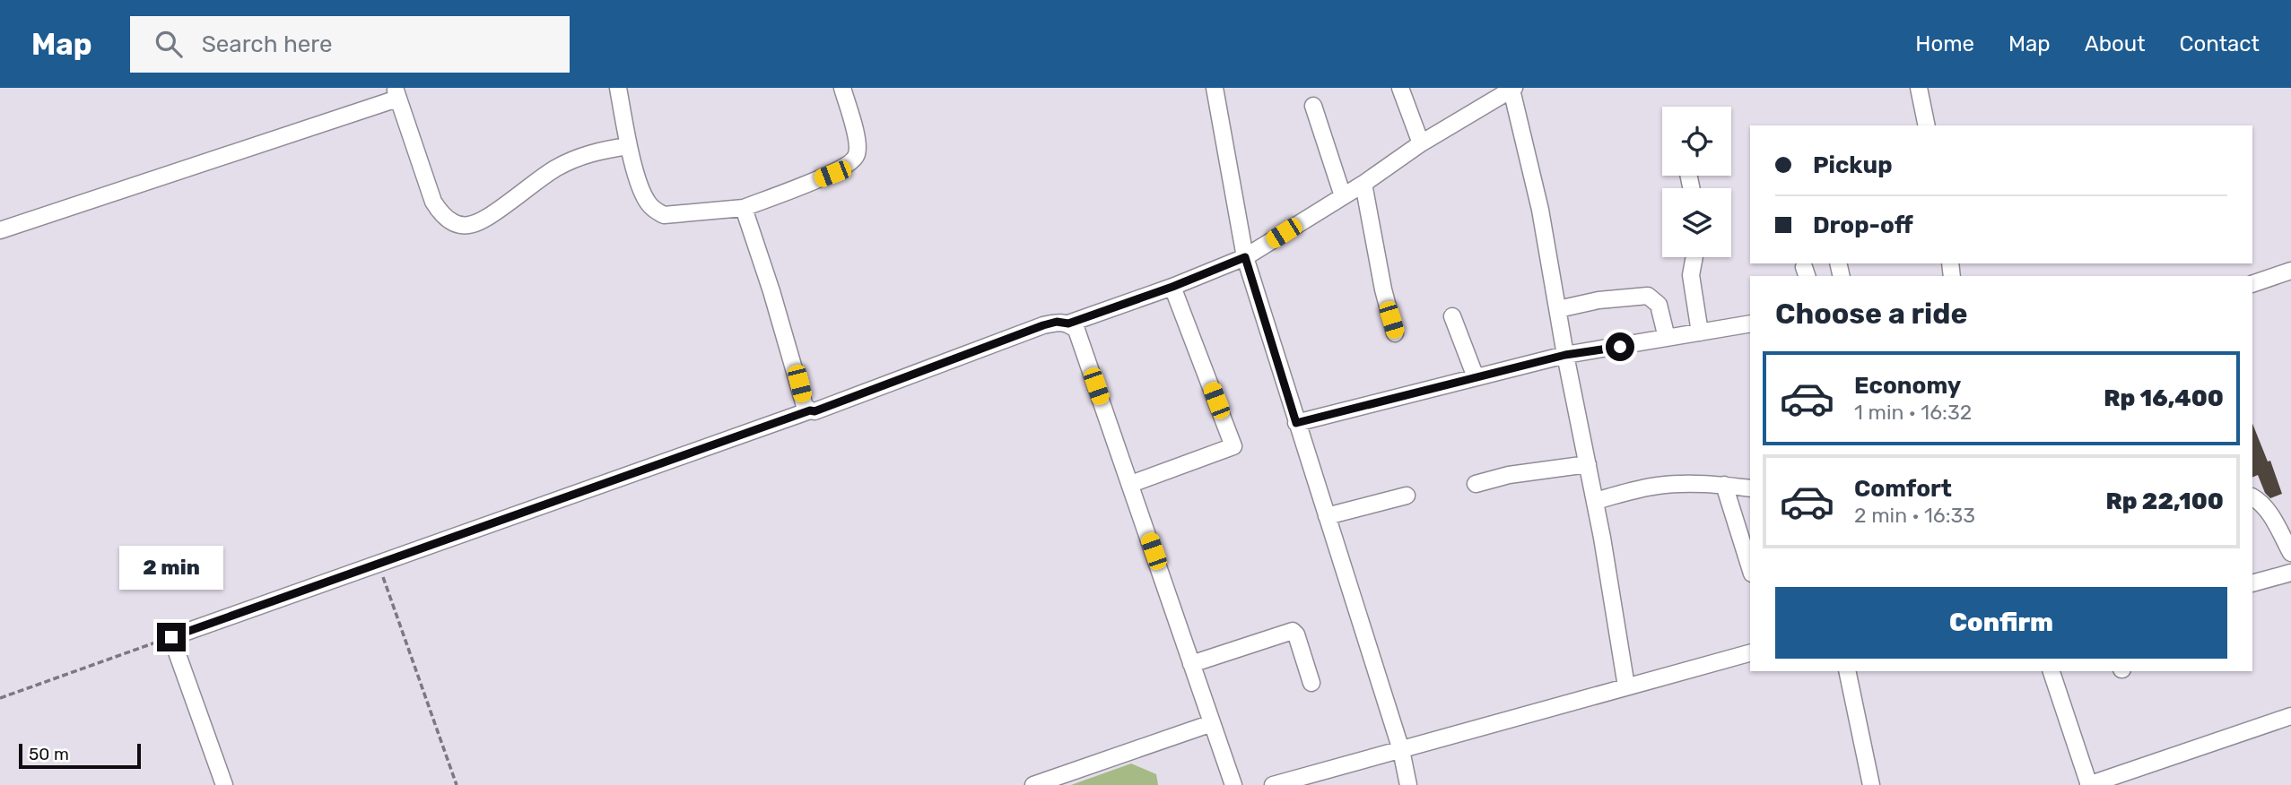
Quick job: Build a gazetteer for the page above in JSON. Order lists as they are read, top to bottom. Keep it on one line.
{"scale_bar":"50 m","page":{"header":"Map","search":"Search here","nav":["Home","Map","About","Contact"],"banner":["Pickup","Drop-off"],"heading":"Choose a ride","list":[{"name":"Economy","note":"1 min · 16:32","value":"Rp 16,400"},{"name":"Comfort","note":"2 min · 16:33","value":"Rp 22,100"}],"bubble":"2 min","buttons":"Confirm","scale":"50 m"}}
